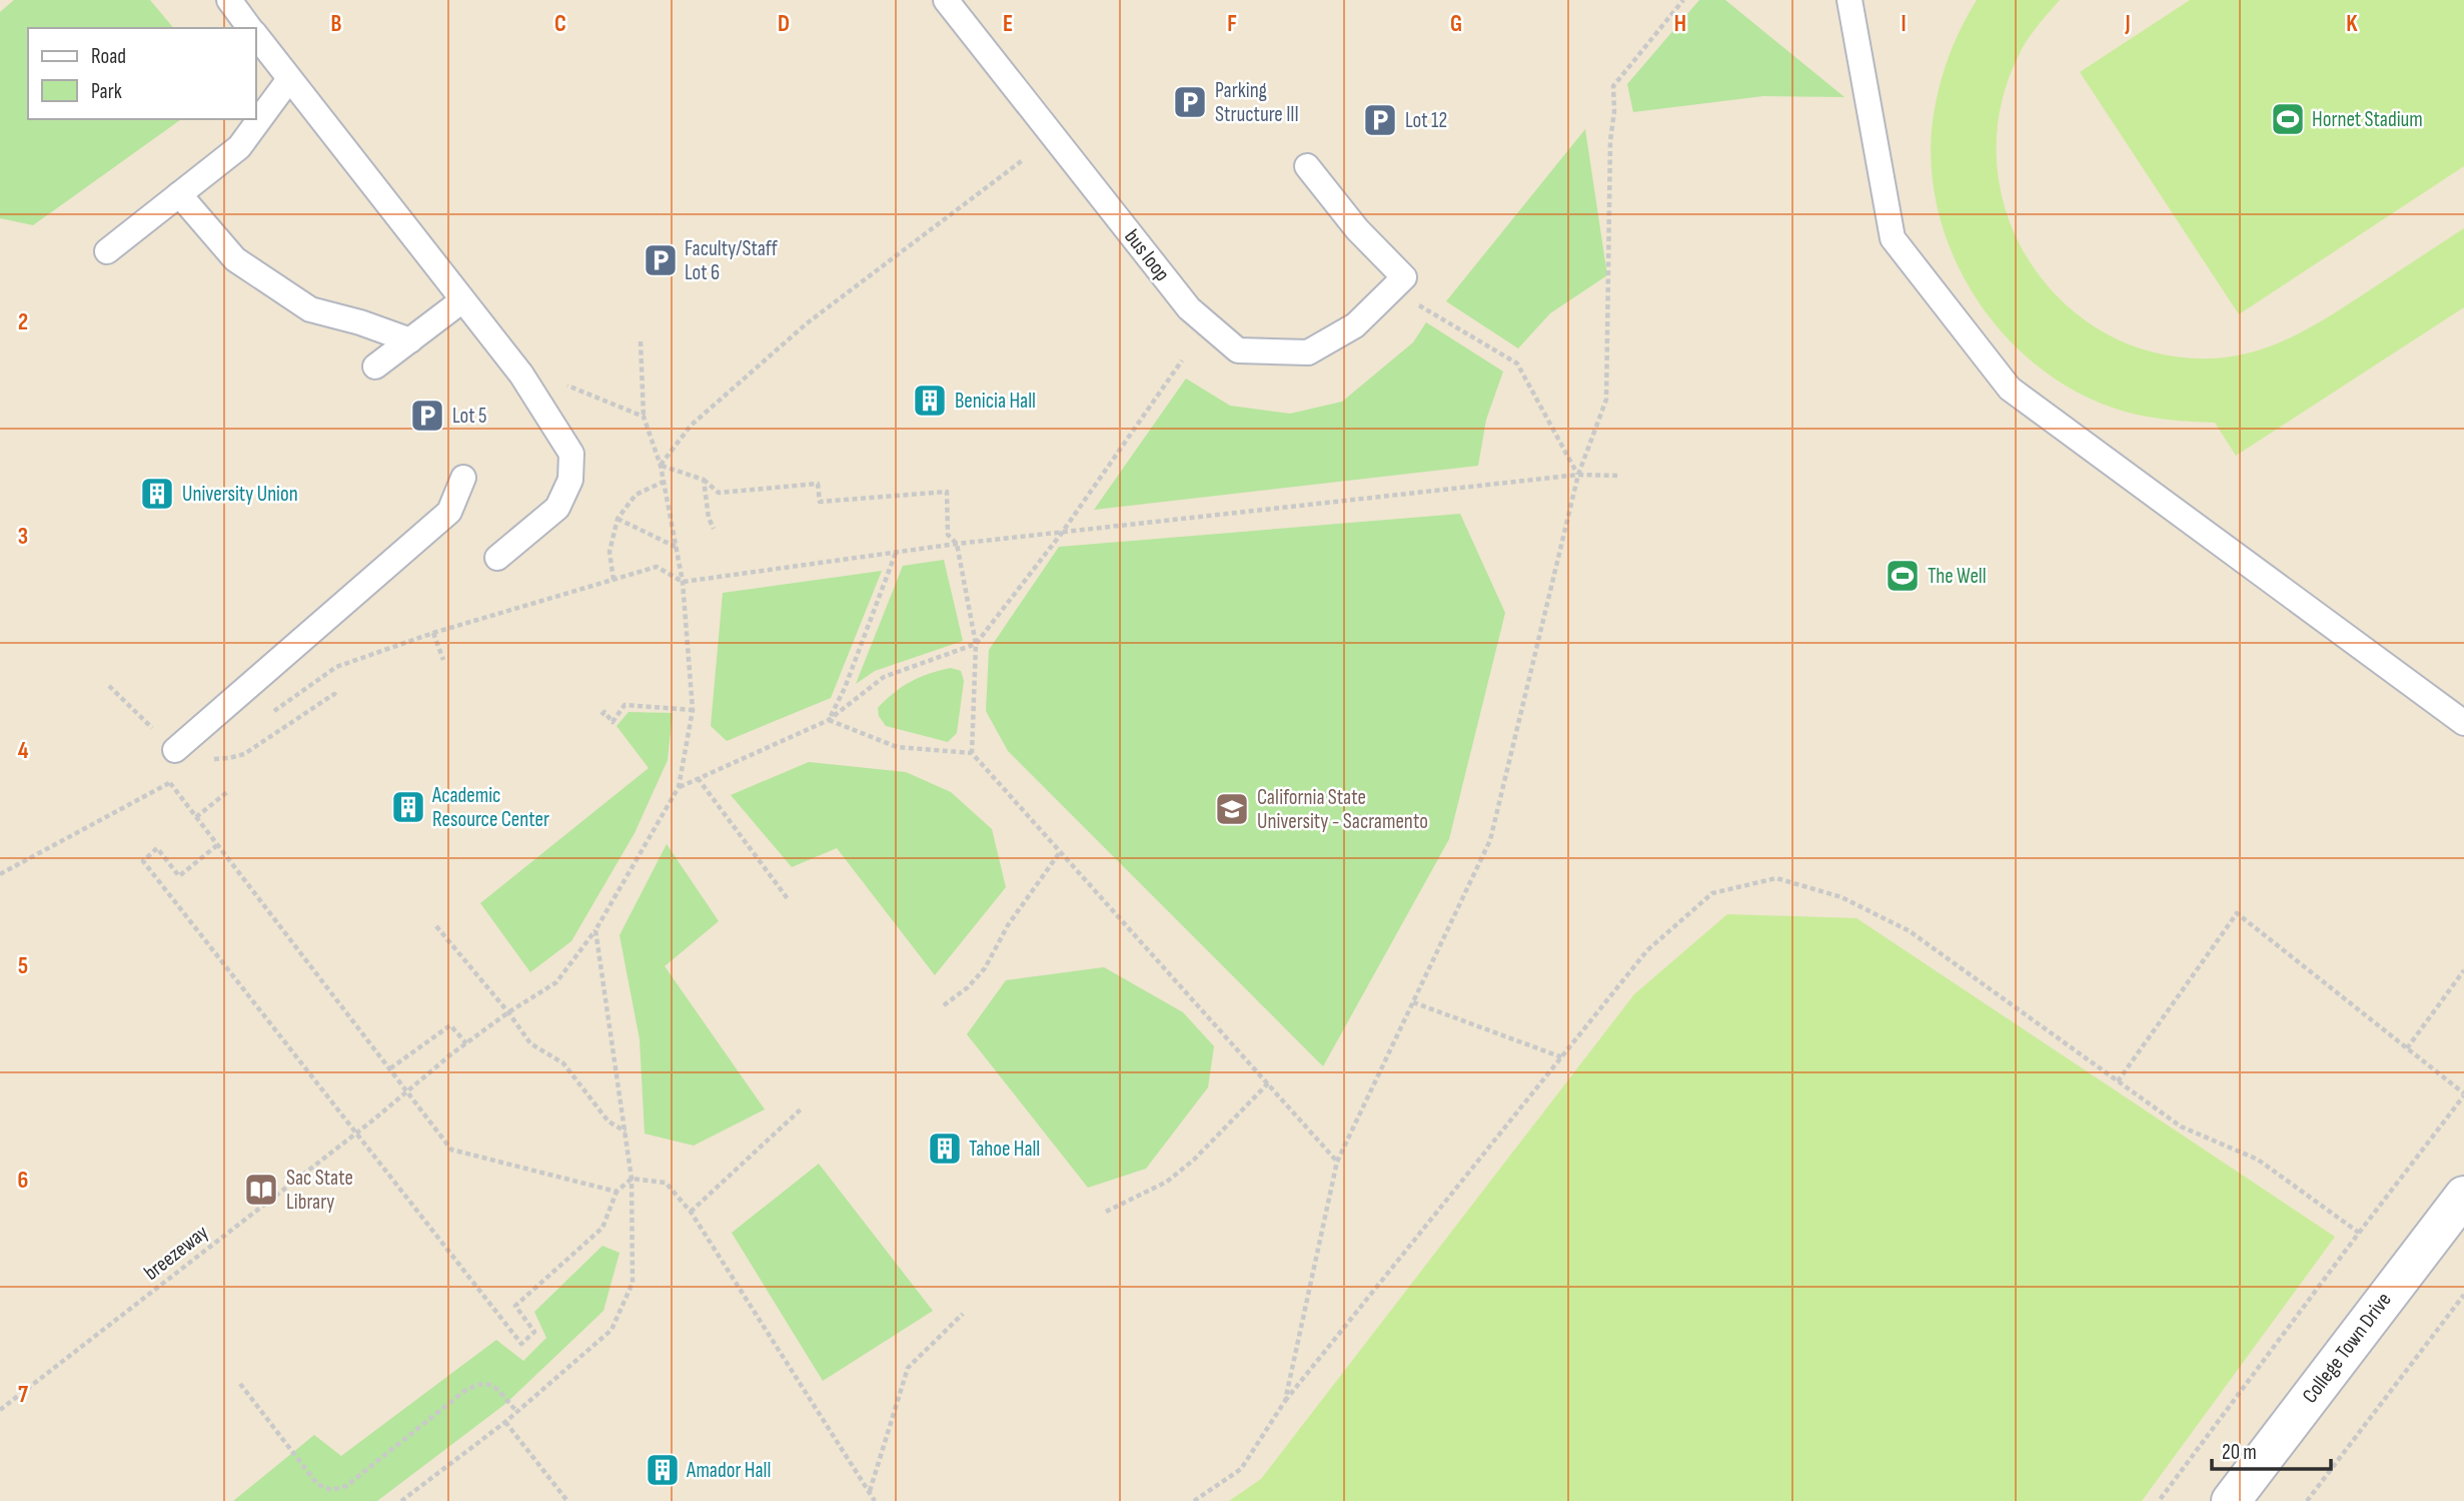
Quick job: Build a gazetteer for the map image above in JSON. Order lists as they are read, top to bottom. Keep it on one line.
{"streets":{"street":["College Town Drive"],"lane":["bus loop"],"path":["breezeway"]},"places":{"parking":["Parking Structure III","Lot 12","Faculty/Staff Lot 6","Lot 5"],"sports":["Hornet Stadium","The Well"],"building":["Benicia Hall","University Union","Academic Resource Center","Tahoe Hall","Amador Hall"],"school or university":["California State University - Sacramento"],"library":["Sac State Library"]},"legend":["Road","Park"],"scale_bar":"20 m","grid":{"columns":["B","C","D","E","F","G","H","I","J","K"],"rows":["2","3","4","5","6","7"]}}
